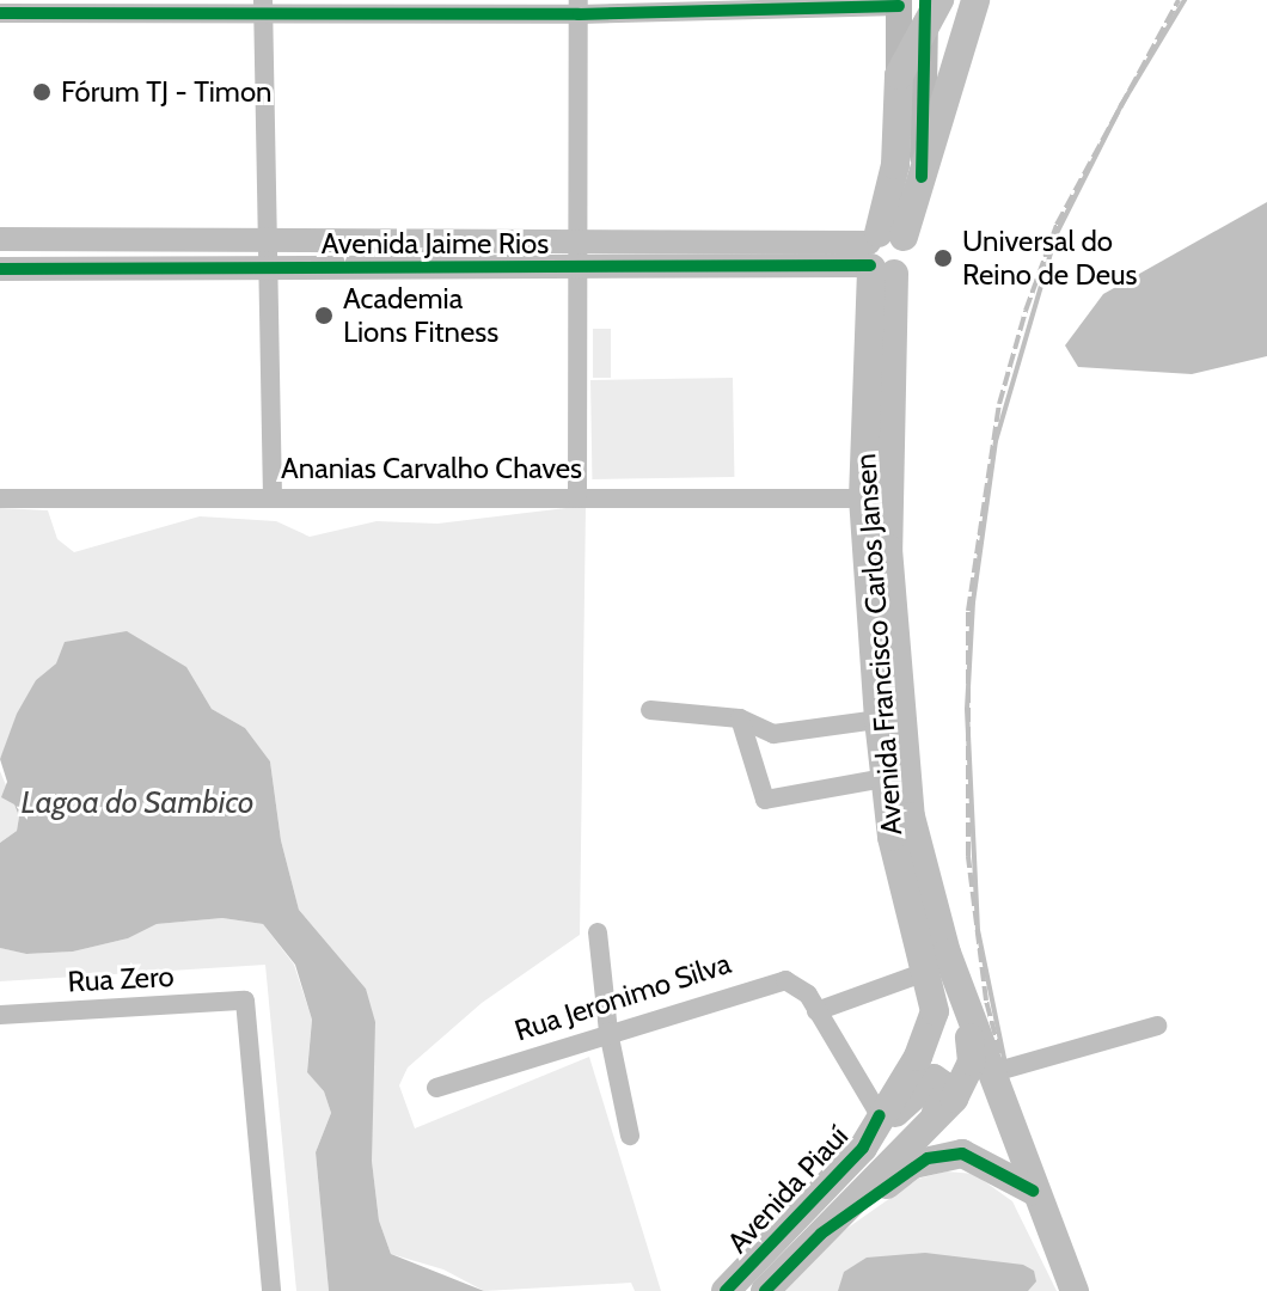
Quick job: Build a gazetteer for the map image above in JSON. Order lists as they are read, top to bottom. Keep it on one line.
{"streets":{"main road":["Avenida Francisco Carlos Jansen","Avenida Piauí"],"street":["Avenida Jaime Rios","Ananias Carvalho Chaves","Rua Zero","Rua Jeronimo Silva"]},"crossings":[["Avenida Jaime Rios","Avenida Francisco Carlos Jansen"],["Ananias Carvalho Chaves","Avenida Francisco Carlos Jansen"],["Avenida Francisco Carlos Jansen","Rua Jeronimo Silva"],["Avenida Francisco Carlos Jansen","Avenida Piauí"],["Rua Jeronimo Silva","Avenida Piauí"]],"water":["Lagoa do Sambico"],"places":["Fórum TJ - Timon","Universal do Reino de Deus","Academia Lions Fitness"]}
